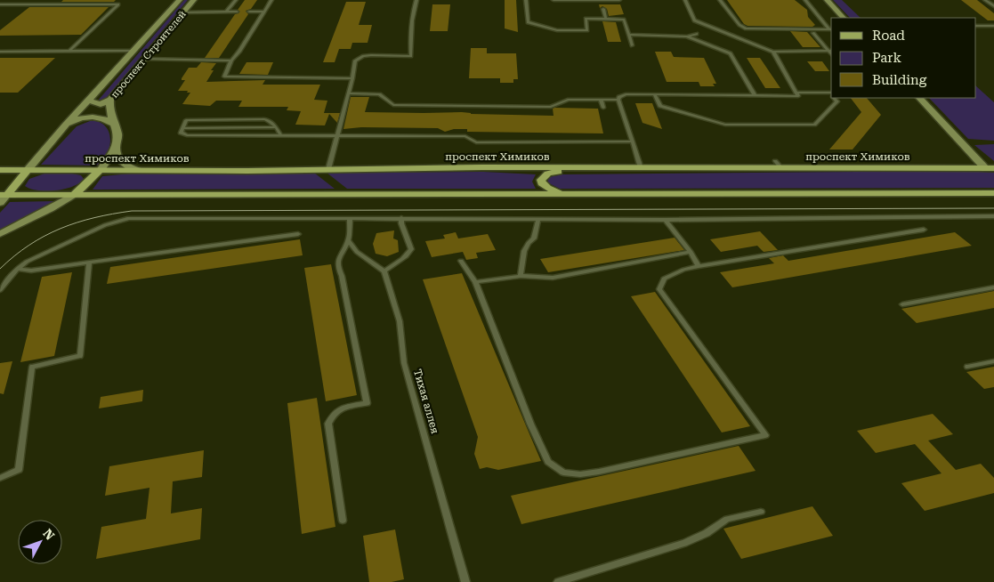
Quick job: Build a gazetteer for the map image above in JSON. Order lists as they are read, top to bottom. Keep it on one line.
{"streets":{"main road":["проспект Строителей","проспект Химиков"],"lane":["Тихая аллея"]},"crossings":[["проспект Строителей","проспект Химиков"]],"legend":["Road","Park","Building"],"north":"top right"}
